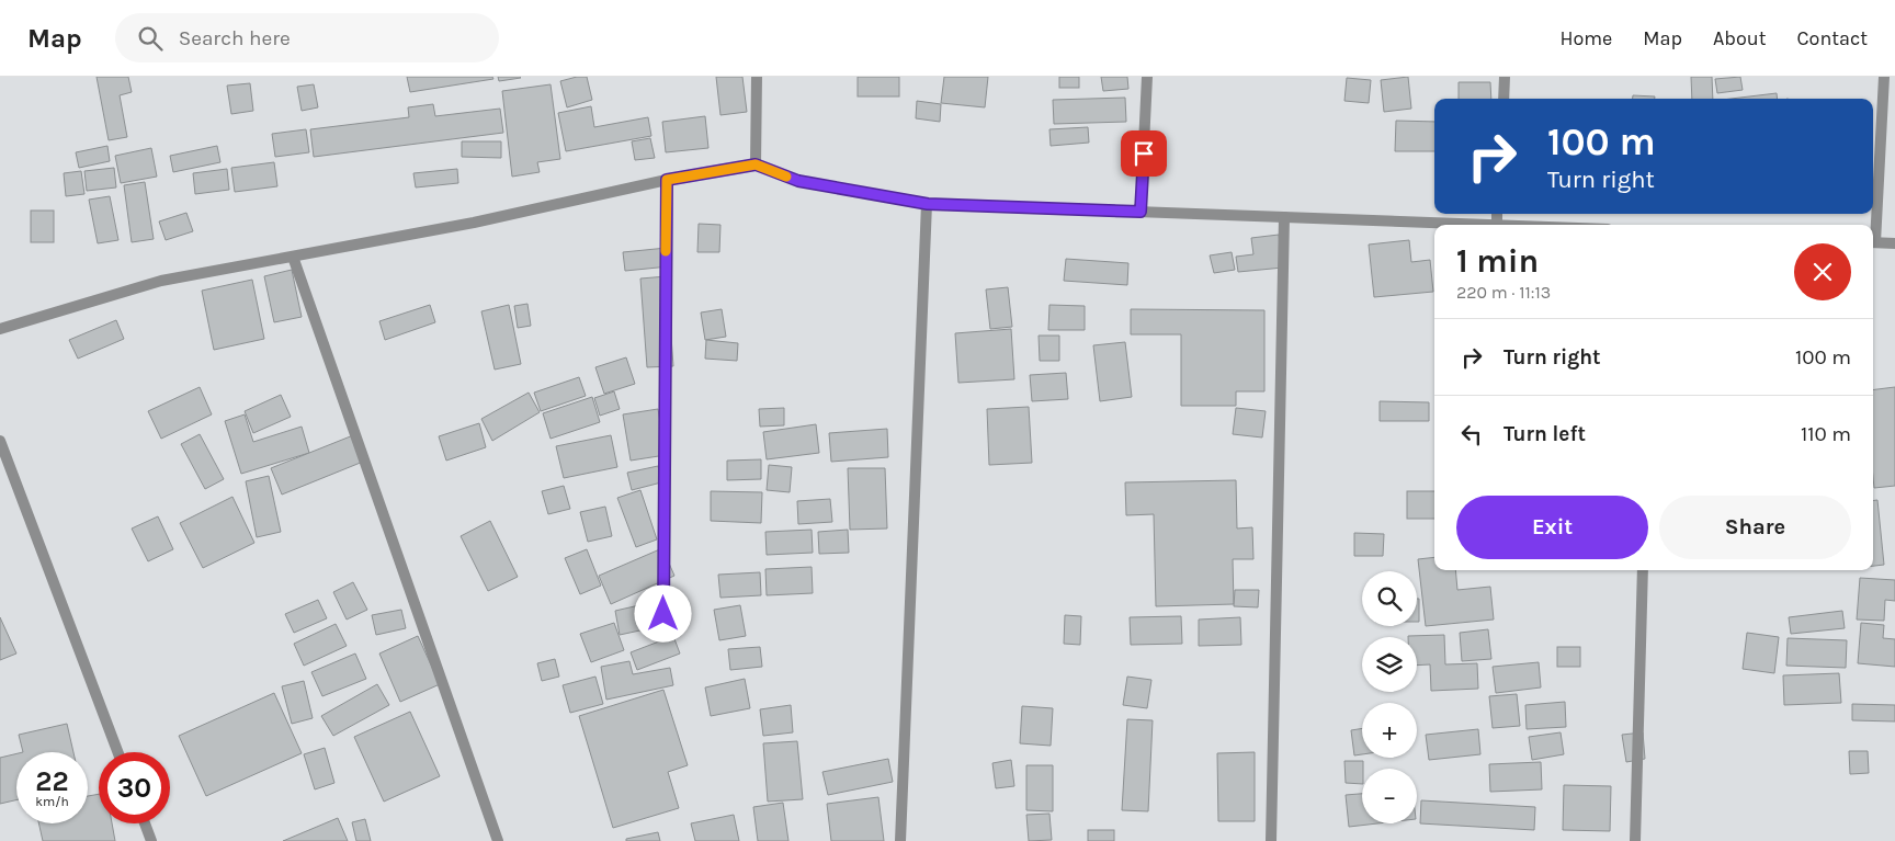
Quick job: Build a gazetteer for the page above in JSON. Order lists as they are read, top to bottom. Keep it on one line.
{"page":{"header":"Map","search":"Search here","nav":["Home","Map","About","Contact"],"turn":["100 m","Turn right"],"heading":["1 min","220 m · 11:13"],"list":[{"name":"Turn right","value":"100 m"},{"name":"Turn left","value":"110 m"}],"buttons":["Exit","Share"],"map_buttons":["+","−"],"speed":"22 km/h","limit":"30"}}
